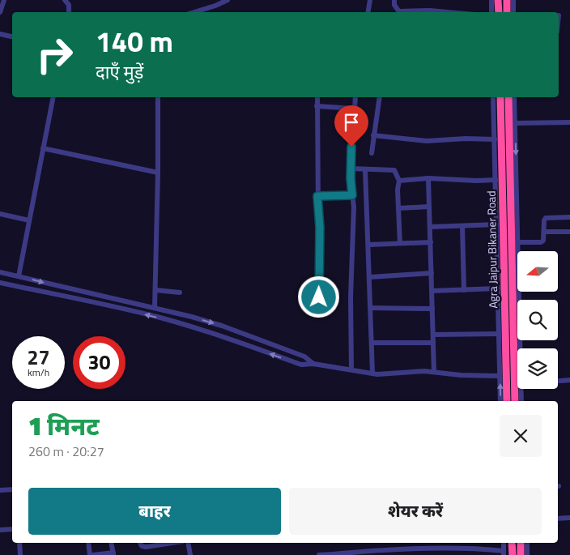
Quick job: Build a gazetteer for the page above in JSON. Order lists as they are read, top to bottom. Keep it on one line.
{"streets":{"highway":["Agra Jaipur Bikaner Road"]},"north":"left","page":{"turn":["140 m","दाएँ मुड़ें"],"speed":"27 km/h","limit":"30","heading":["1 मिनट","260 m · 20:27"],"buttons":["बाहर","शेयर करें"]}}
